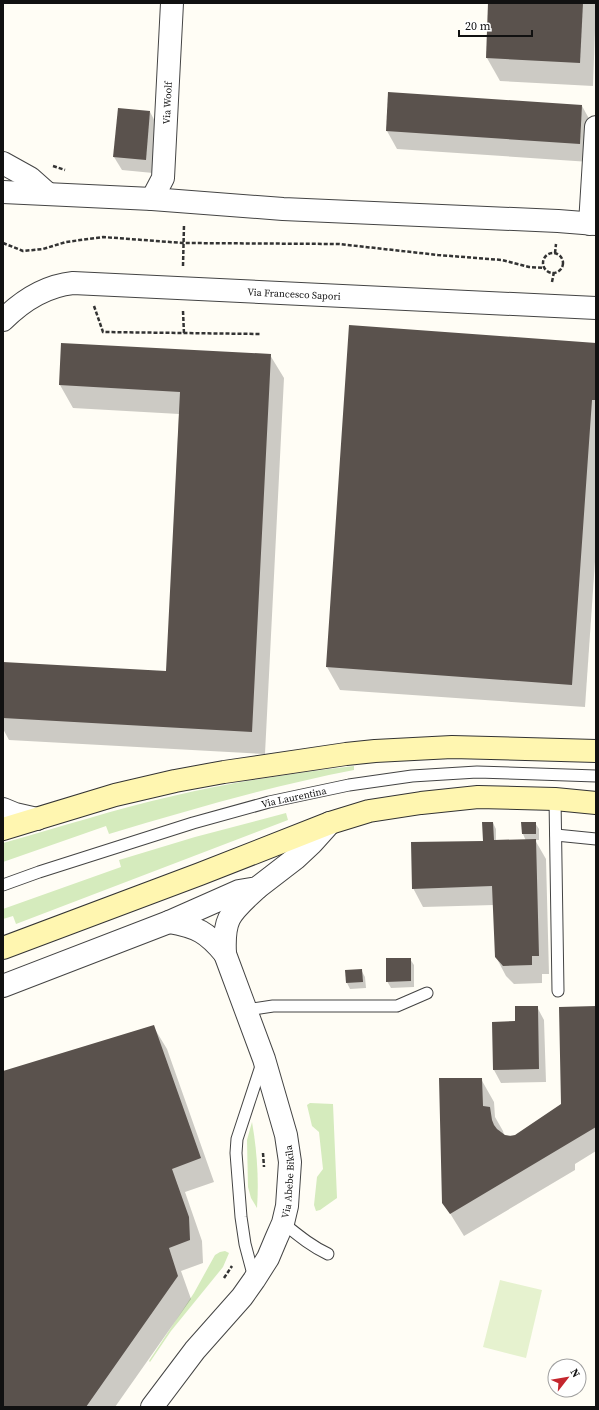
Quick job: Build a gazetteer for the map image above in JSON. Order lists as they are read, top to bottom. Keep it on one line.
{"streets":{"street":["Via Woolf","Via Francesco Sapori","Via Abebe Bikila"],"lane":["Via Laurentina"]},"scale_bar":"20 m","north":"top right"}
